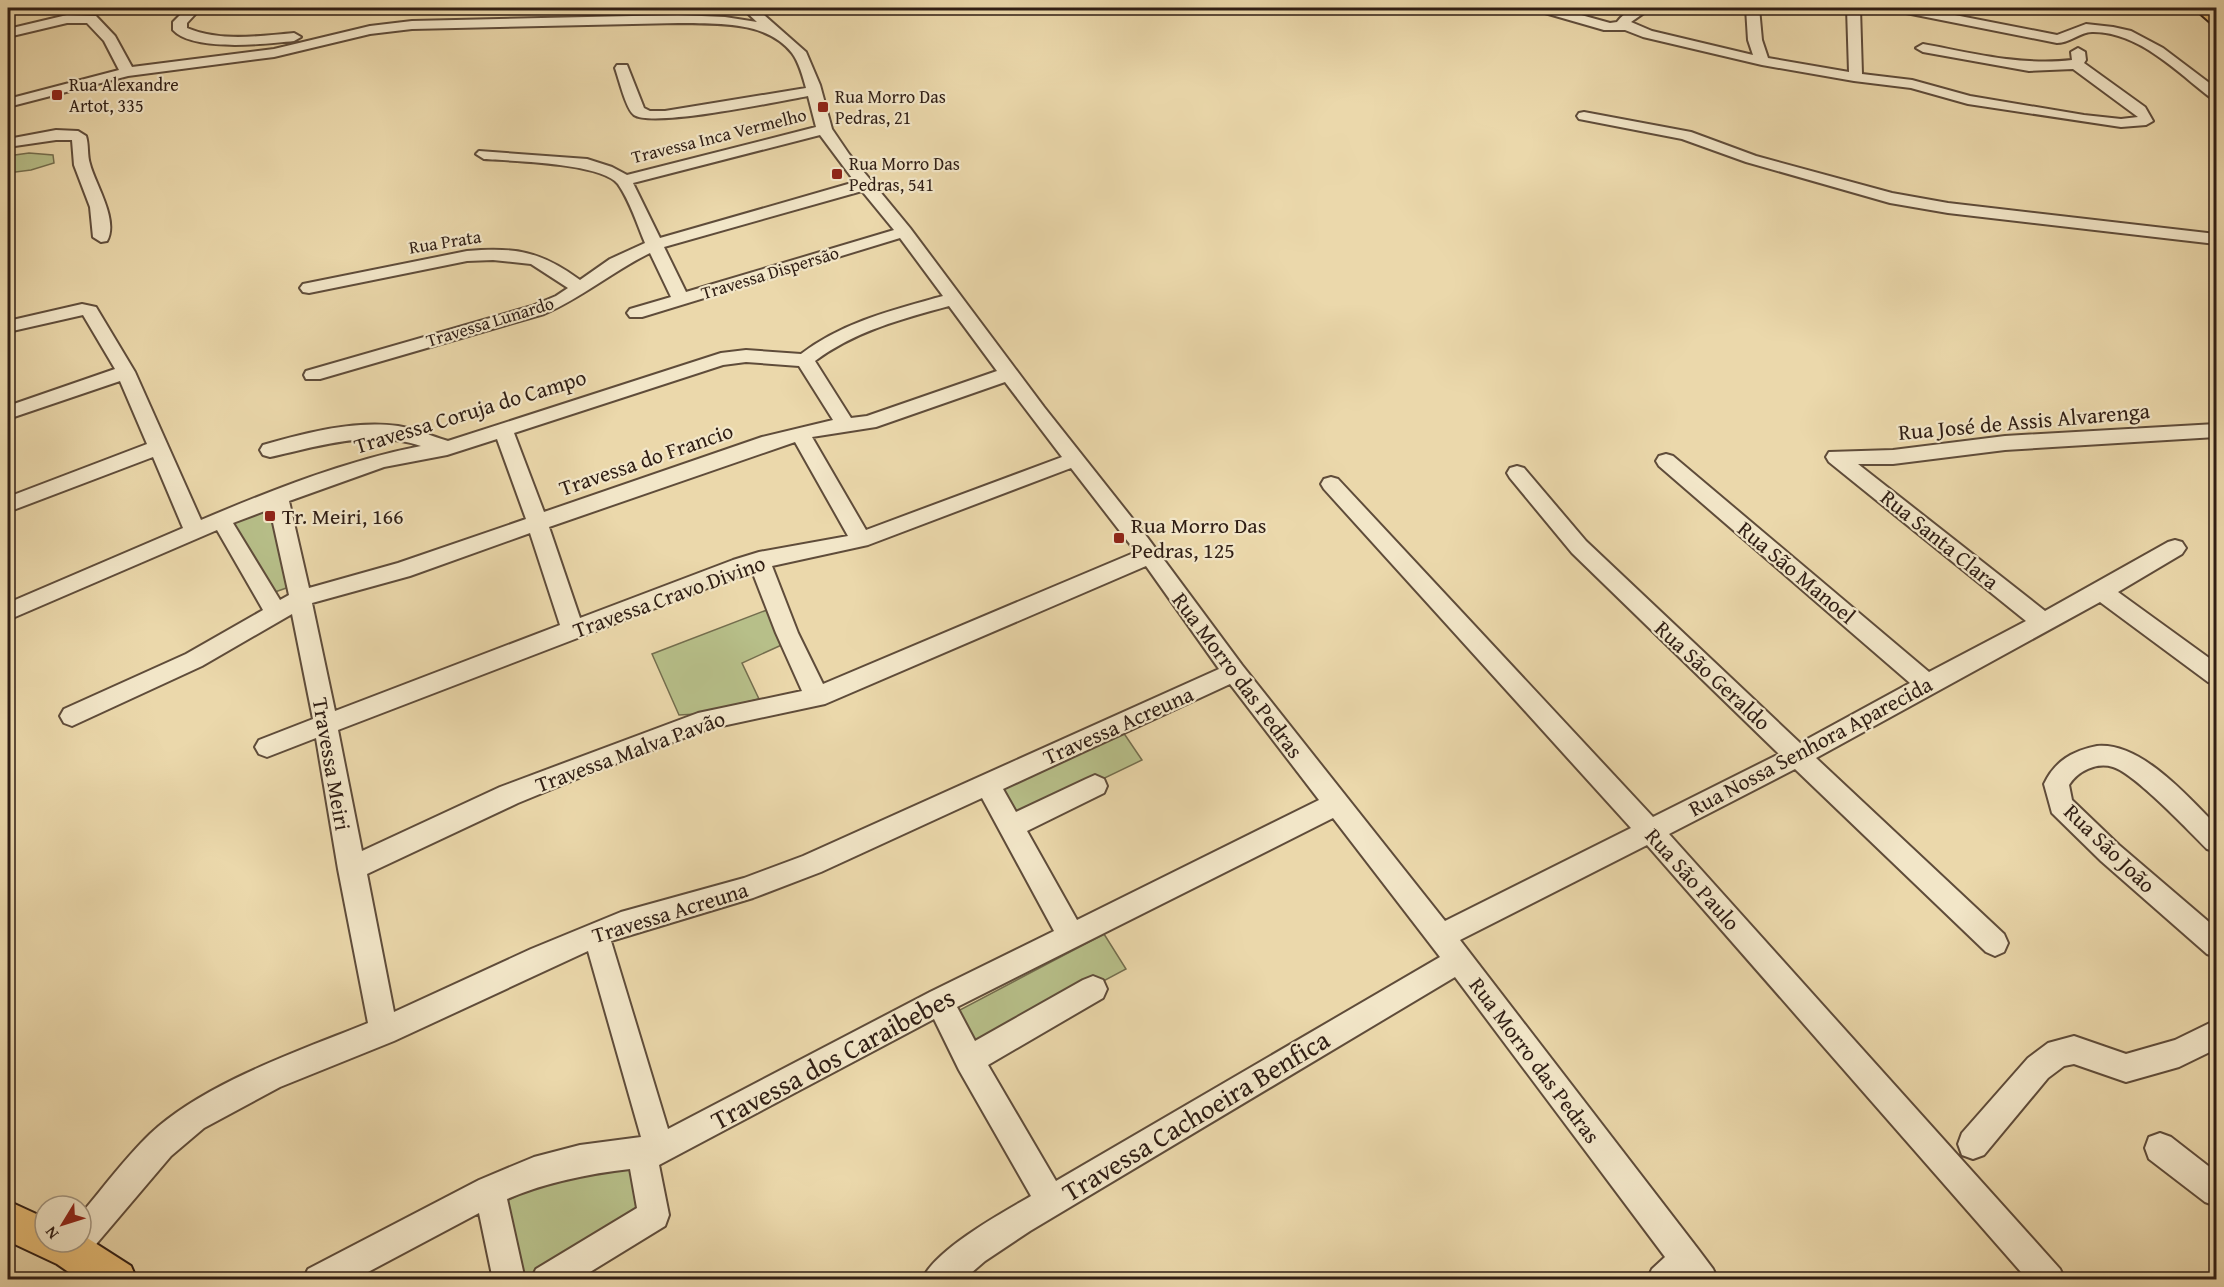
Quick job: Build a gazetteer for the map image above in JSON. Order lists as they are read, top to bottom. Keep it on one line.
{"streets":{"street":["Travessa Inca Vermelho","Rua Prata","Travessa Dispersão","Travessa Lunardo","Travessa Coruja do Campo","Rua José de Assis Alvarenga","Travessa do Francio","Rua Santa Clara","Rua São Manoel","Travessa Cravo Divino","Rua Morro das Pedras","Rua São Geraldo","Travessa Acreuna","Rua Nossa Senhora Aparecida","Travessa Malva Pavão","Travessa Meiri","Rua São João","Rua São Paulo","Travessa dos Caraibebes","Travessa Cachoeira Benfica"]},"crossings":[["Travessa Inca Vermelho","Travessa Dispersão"],["Travessa Inca Vermelho","Travessa Lunardo"],["Travessa Inca Vermelho","Rua Morro das Pedras"],["Rua Prata","Travessa Lunardo"],["Travessa Dispersão","Rua Morro das Pedras"],["Travessa Lunardo","Rua Morro das Pedras"],["Travessa Coruja do Campo","Travessa Meiri"],["Rua José de Assis Alvarenga","Rua Santa Clara"],["Travessa do Francio","Rua Morro das Pedras"],["Travessa do Francio","Travessa Meiri"],["Rua Santa Clara","Rua Nossa Senhora Aparecida"],["Rua São Manoel","Rua Nossa Senhora Aparecida"],["Travessa Cravo Divino","Rua Morro das Pedras"],["Travessa Cravo Divino","Travessa Meiri"],["Rua Morro das Pedras","Travessa Acreuna"],["Rua Morro das Pedras","Rua Nossa Senhora Aparecida"],["Rua Morro das Pedras","Travessa Malva Pavão"],["Rua Morro das Pedras","Travessa dos Caraibebes"],["Rua Morro das Pedras","Travessa Cachoeira Benfica"],["Rua São Geraldo","Rua Nossa Senhora Aparecida"],["Travessa Acreuna","Travessa Meiri"],["Rua Nossa Senhora Aparecida","Rua São Paulo"],["Travessa Malva Pavão","Travessa Meiri"]],"places":{"transit":["Rua Alexandre Artot, 335","Rua Morro Das Pedras, 21","Rua Morro Das Pedras, 541","Tr. Meiri, 166","Rua Morro Das Pedras, 125"]},"north":"bottom left"}
